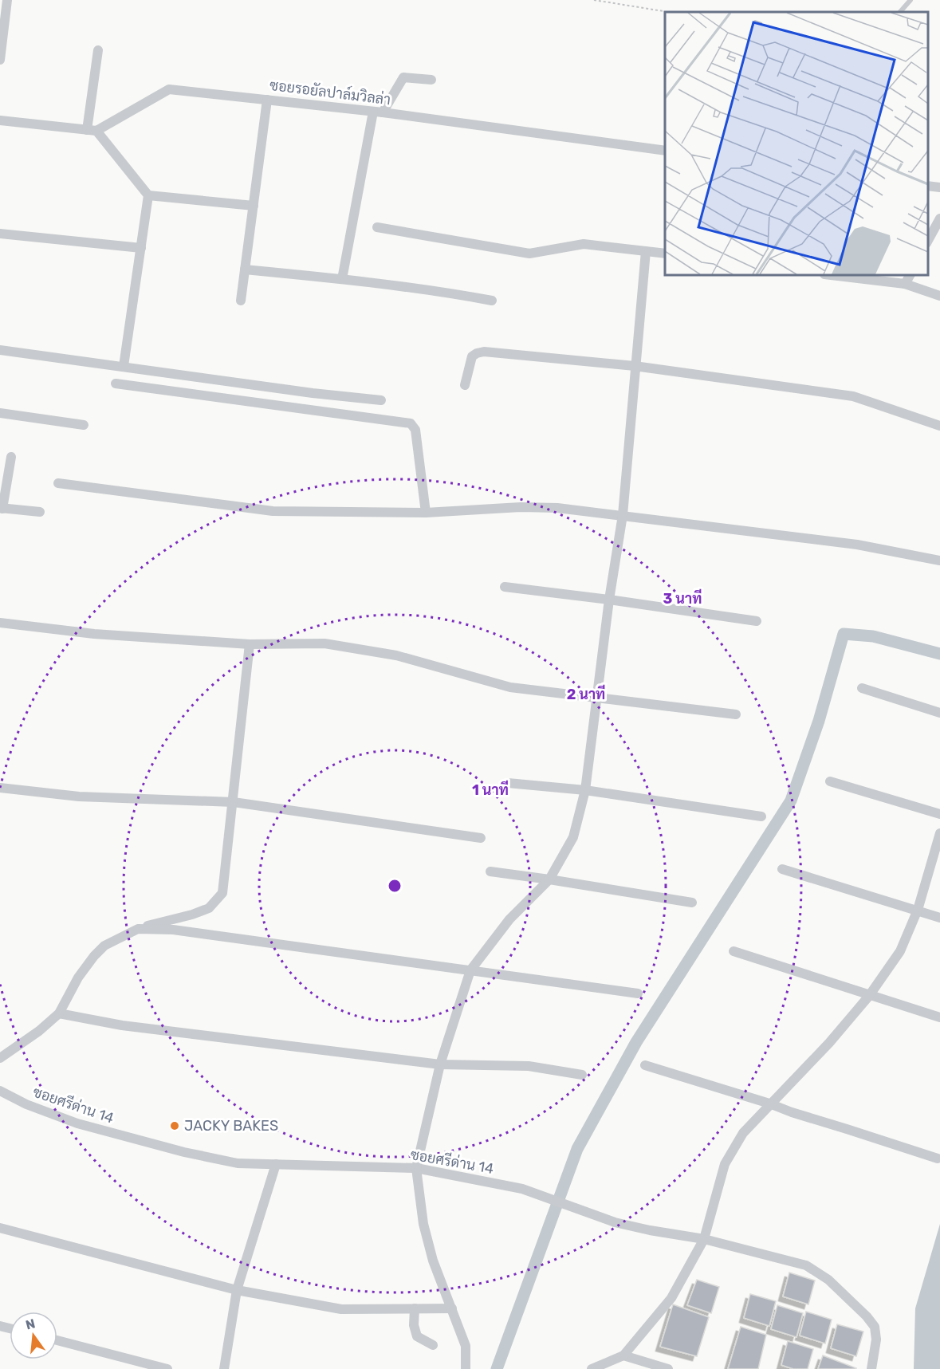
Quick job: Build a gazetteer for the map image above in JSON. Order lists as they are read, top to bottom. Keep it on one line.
{"streets":{"street":["ซอยรอยัลปาล์มวิลล่า","ซอยศรีด่าน 14"]},"places":["JACKY BAKES"],"north":"top","rings":["3 นาที","2 นาที","1 นาที"]}
